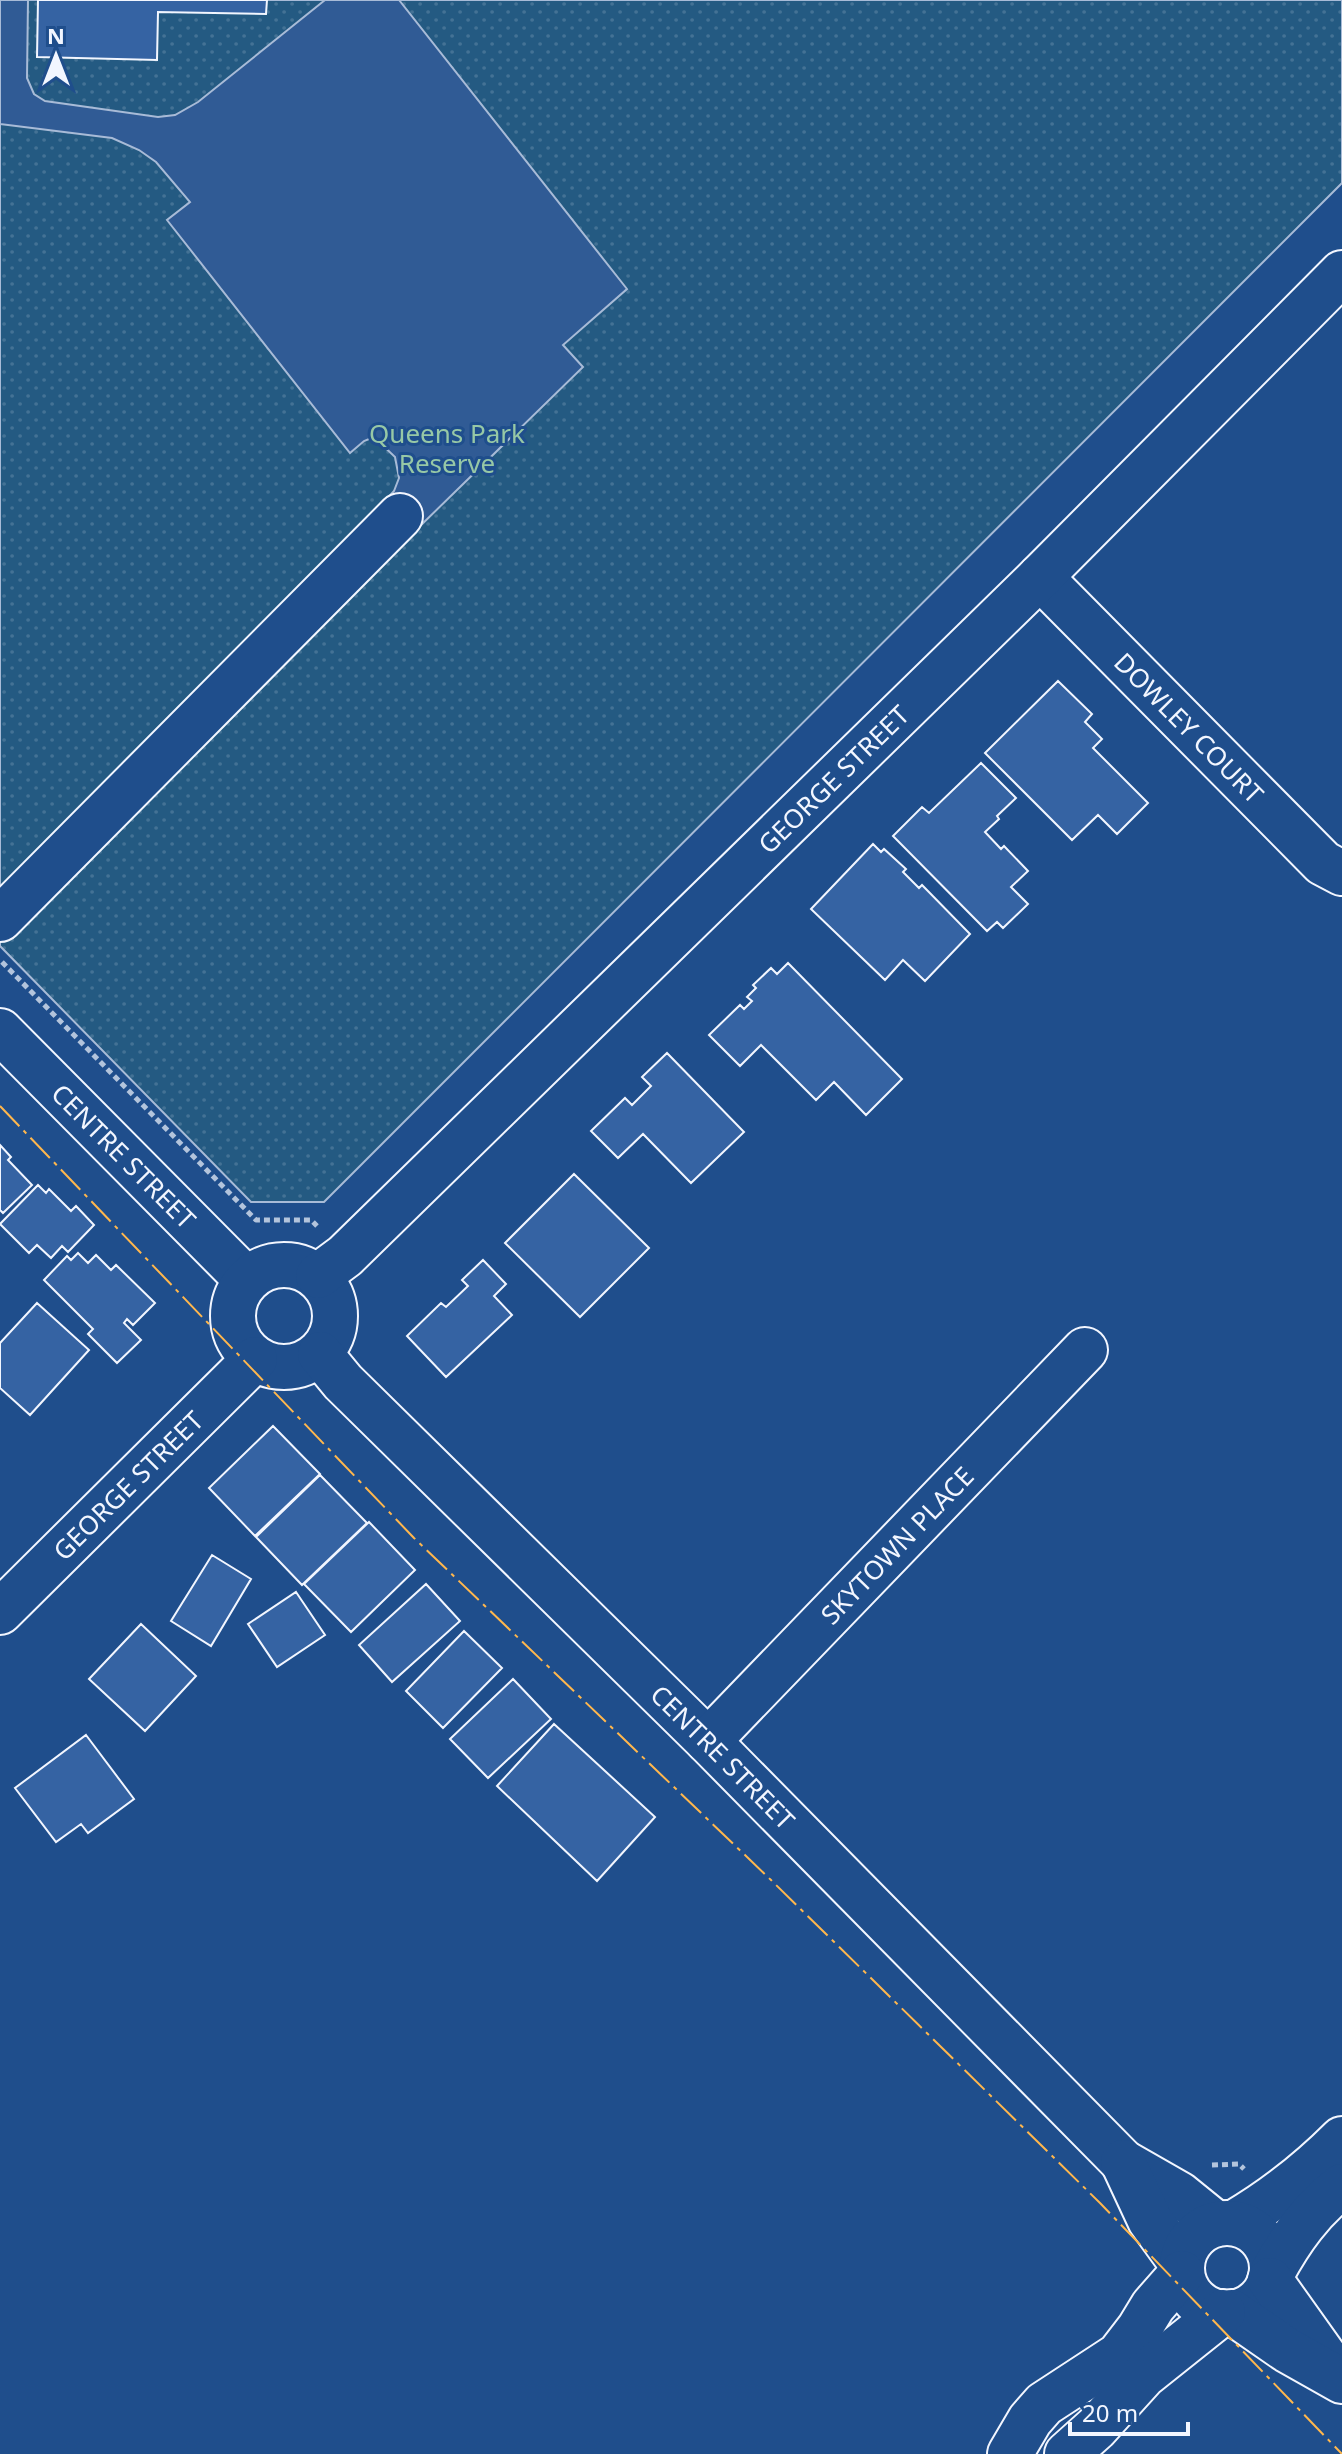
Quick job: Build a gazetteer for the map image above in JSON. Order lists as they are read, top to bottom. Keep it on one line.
{"streets":{"street":["DOWLEY COURT","GEORGE STREET","CENTRE STREET","SKYTOWN PLACE"]},"crossings":[["DOWLEY COURT","GEORGE STREET"],["GEORGE STREET","CENTRE STREET"],["CENTRE STREET","SKYTOWN PLACE"]],"parks":["Queens Park Reserve"],"scale_bar":"20 m","north":"top"}
